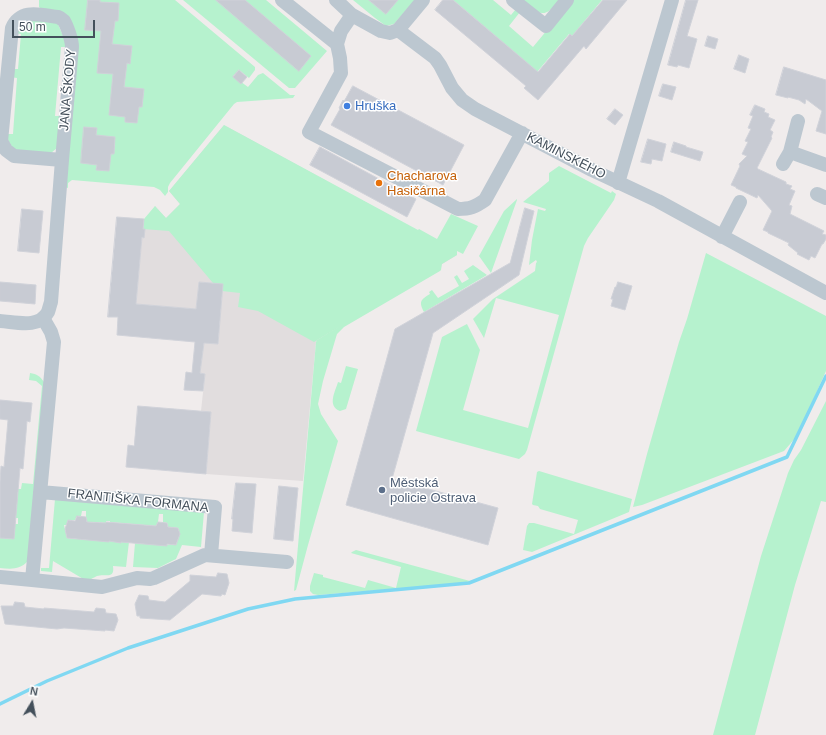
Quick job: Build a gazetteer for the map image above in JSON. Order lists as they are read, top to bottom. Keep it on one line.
{"streets":{"street":["JANA ŠKODY","KAMINSKÉHO","FRANTIŠKA FORMANA"]},"places":["Hruška","Chacharova Hasičárna","Městská policie Ostrava"],"scale_bar":"50 m","north":"top"}
